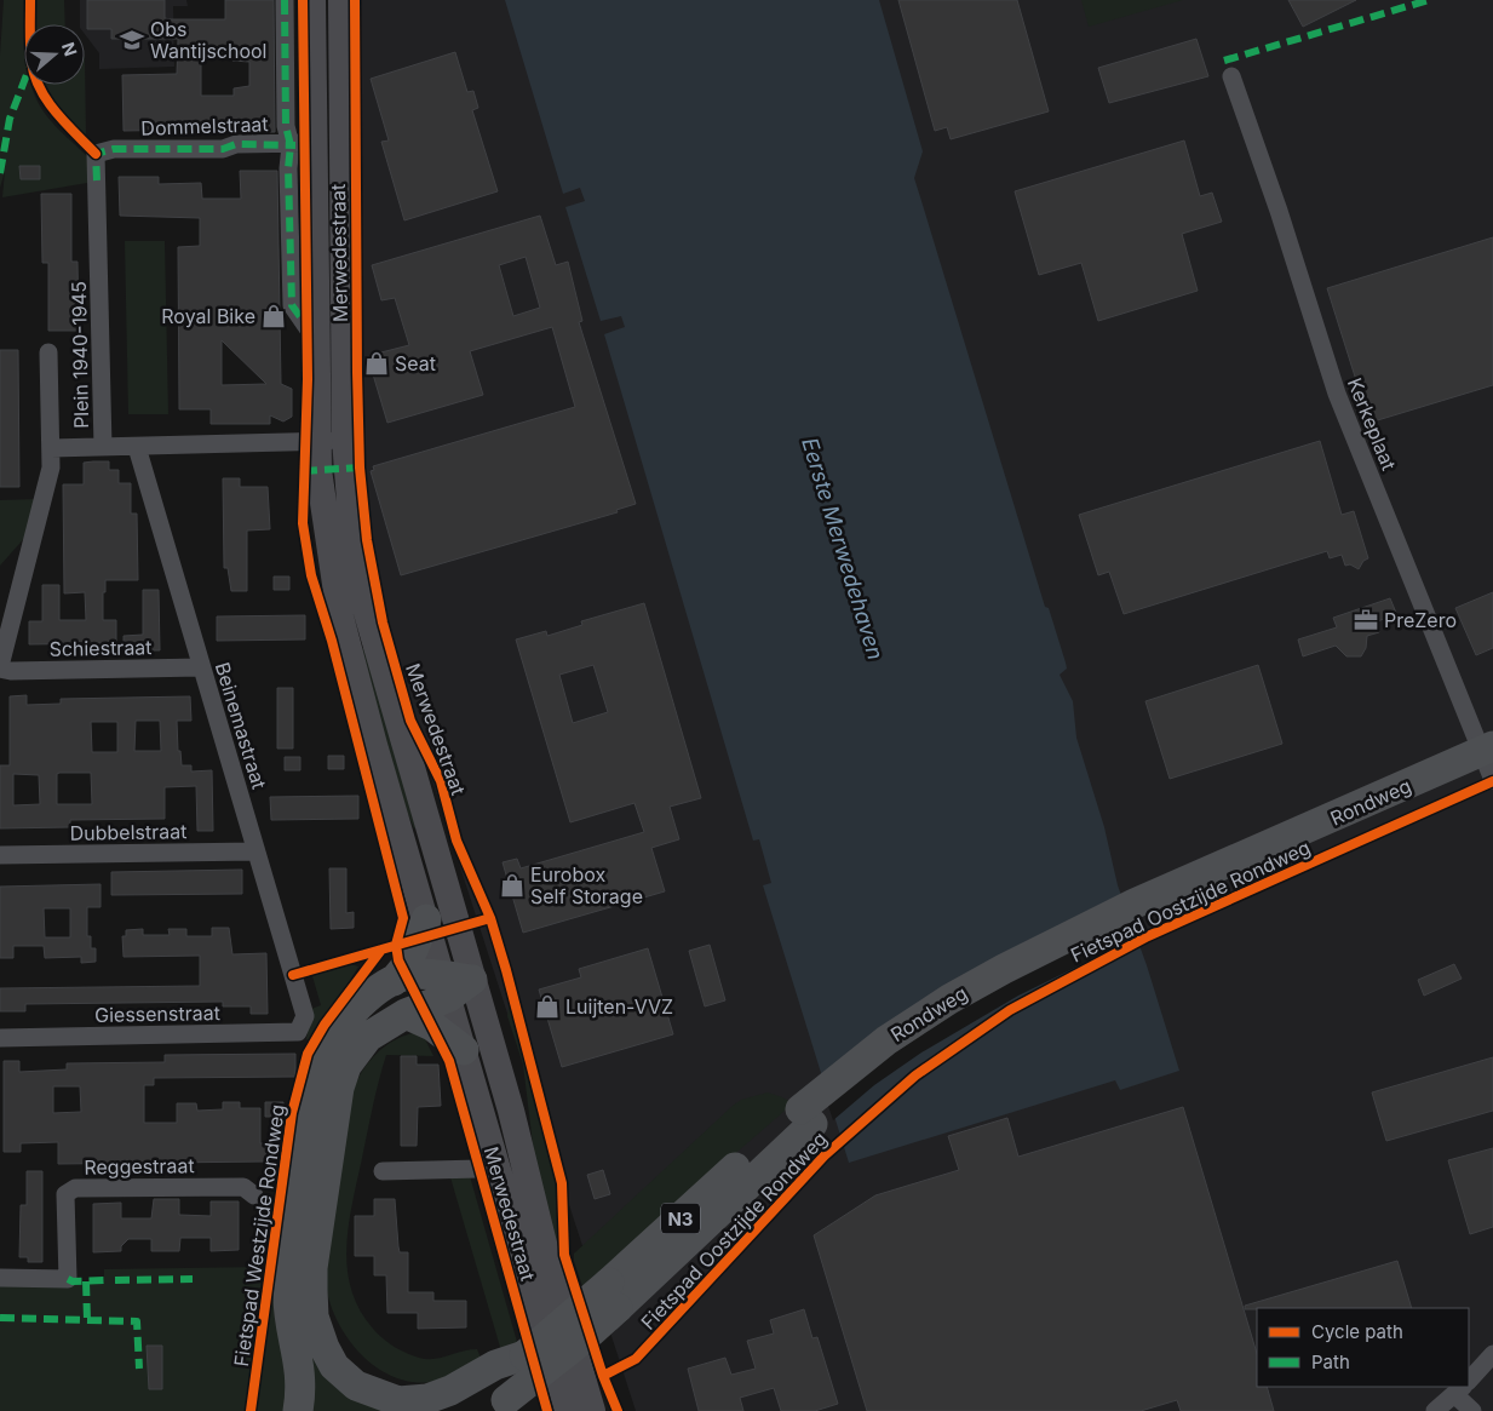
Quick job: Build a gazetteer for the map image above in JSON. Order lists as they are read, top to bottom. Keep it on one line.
{"streets":{"main road":["Merwedestraat","Rondweg","N3"],"street":["Dommelstraat","Plein 1940-1945","Kerkeplaat","Schiestraat","Beinemastraat","Dubbelstraat","Giessenstraat","Reggestraat"],"cycle path":["Fietspad Oostzijde Rondweg","Fietspad Westzijde Rondweg"]},"crossings":[["Dommelstraat","Merwedestraat"],["Dommelstraat","Plein 1940-1945"],["Merwedestraat","Plein 1940-1945"],["Merwedestraat","N3"],["Plein 1940-1945","Beinemastraat"],["Schiestraat","Beinemastraat"],["Beinemastraat","Dubbelstraat"],["Beinemastraat","Giessenstraat"],["Rondweg","N3"]],"water":["Eerste Merwedehaven"],"places":{"school or university":["Obs Wantijschool"],"shop":["Royal Bike","Seat","Eurobox Self Storage","Luijten-VVZ"],"office":["PreZero"]},"legend":["Cycle path","Path"],"north":"right"}
